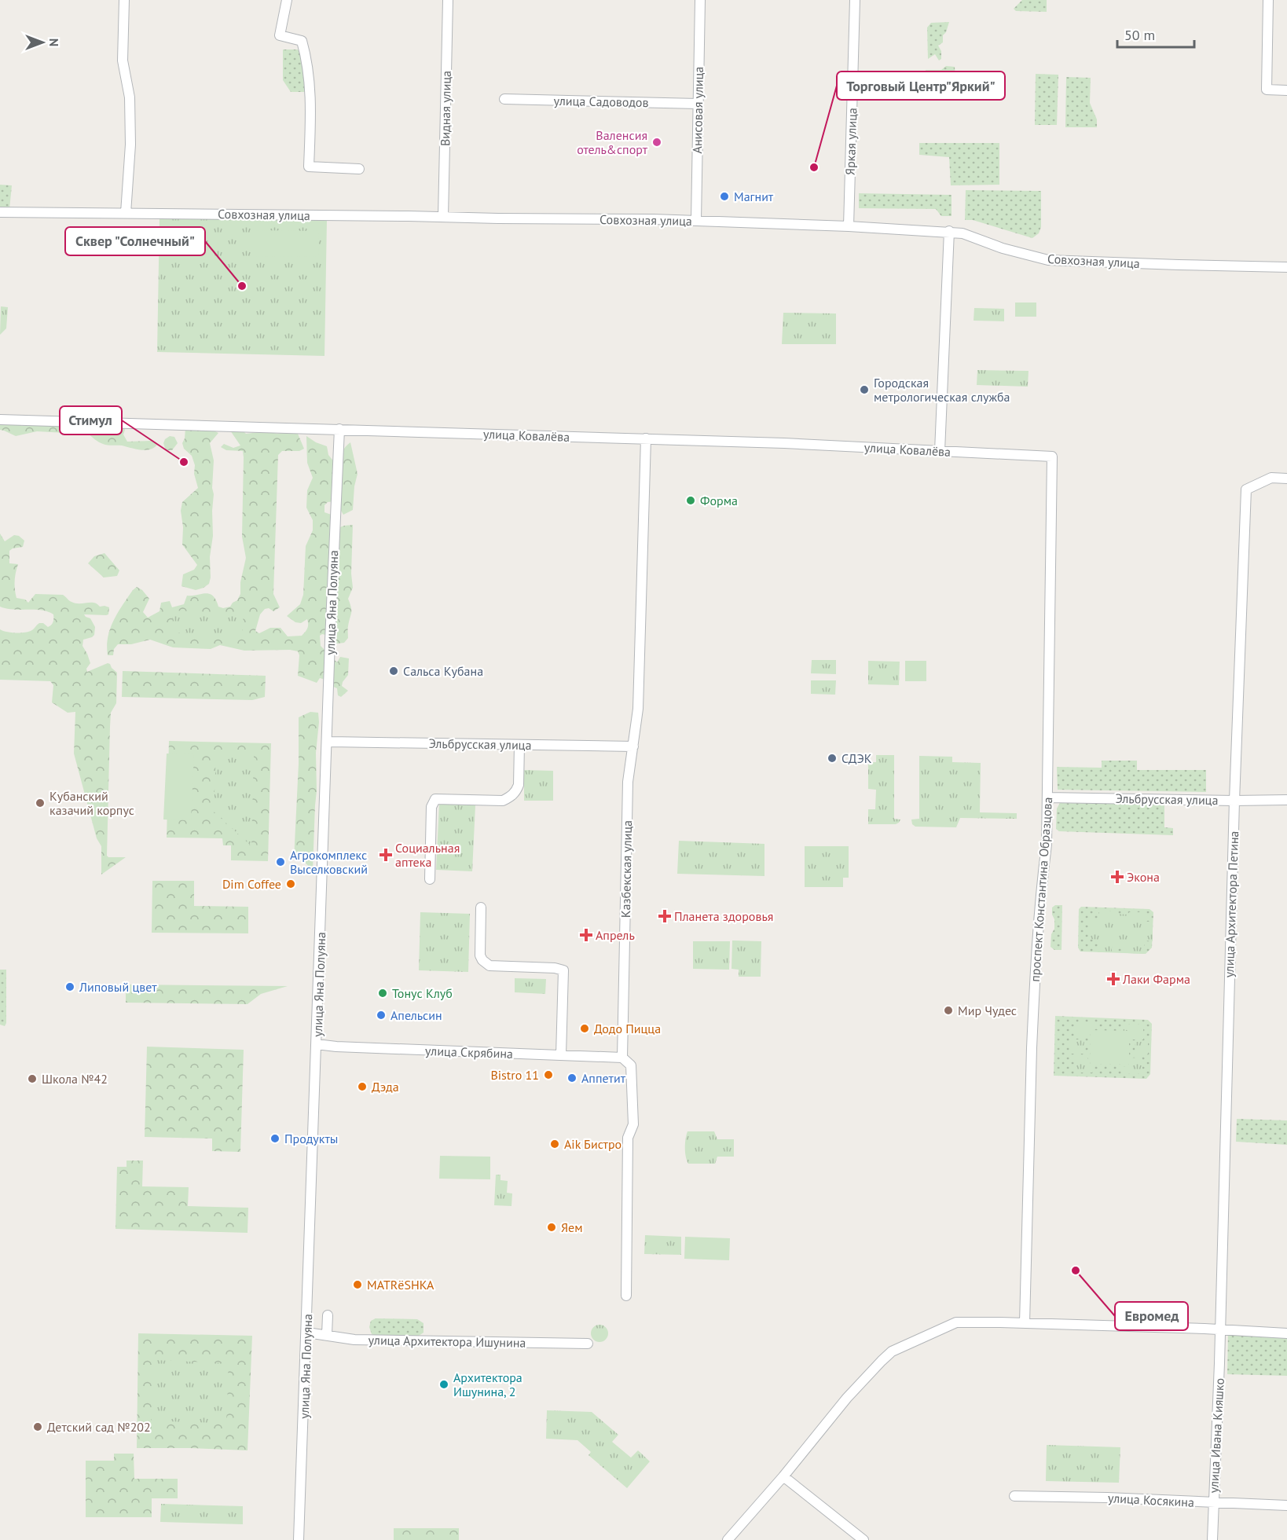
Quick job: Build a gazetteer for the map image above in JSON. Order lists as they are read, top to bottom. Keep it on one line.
{"streets":{"street":["улица Садоводов","Видная улица","Анисовая улица","Яркая улица","Совхозная улица","улица Ковалёва","улица Яна Полуяна","Эльбрусская улица","Казбекская улица","проспект Константина Образцова","улица Архитектора Петина","улица Скрябина","улица Архитектора Ишунина","улица Ивана Кияшко","улица Косякина"]},"crossings":[["улица Садоводов","Анисовая улица"],["Видная улица","Совхозная улица"],["Анисовая улица","Совхозная улица"],["Яркая улица","Совхозная улица"],["улица Ковалёва","улица Яна Полуяна"],["улица Ковалёва","Казбекская улица"],["улица Ковалёва","проспект Константина Образцова"],["улица Яна Полуяна","Эльбрусская улица"],["улица Яна Полуяна","улица Скрябина"],["улица Яна Полуяна","улица Архитектора Ишунина"],["Эльбрусская улица","Казбекская улица"],["Эльбрусская улица","проспект Константина Образцова"],["Эльбрусская улица","улица Архитектора Петина"],["Казбекская улица","улица Скрябина"],["улица Архитектора Петина","улица Ивана Кияшко"],["улица Ивана Кияшко","улица Косякина"]],"places":{"other":["Валенсия отель&спорт","Торговый Центр\"Яркий\"","Магнит","Сквер \"Солнечный\"","Городская метрологическая служба","Стимул","Форма","Сальса Кубана","СДЭК","Кубанский казачий корпус","Агрокомплекс Выселковский","Dim Coffee","Липовый цвет","Тонус Клуб","Мир Чудес","Апельсин","Додо Пицца","Bistro 11","Аппетит","Школа №42","Дэда","Продукты","Aik Бистро","Яем","Евромед","MATRёSHKA","Архитектора Ишунина, 2","Детский сад №202"],"health":["Социальная аптека","Экона","Планета здоровья","Апрель","Лаки Фарма"]},"scale_bar":"50 m","north":"right"}
